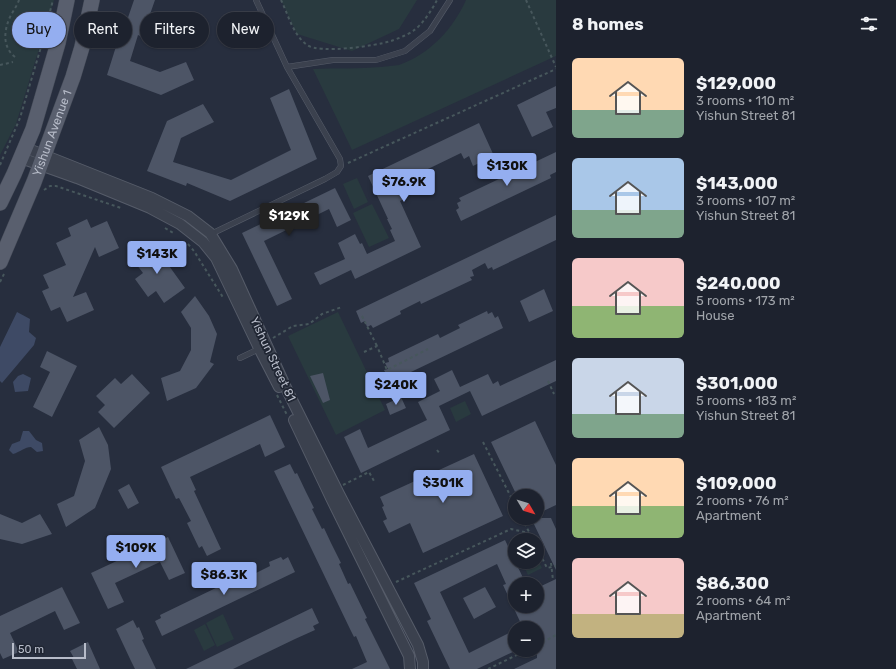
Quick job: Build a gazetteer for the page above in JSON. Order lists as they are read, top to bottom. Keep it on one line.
{"streets":{"main road":["Yishun Avenue 1"],"street":["Yishun Street 81"]},"crossings":[["Yishun Avenue 1","Yishun Street 81"]],"scale_bar":"50 m","north":"bottom right","page":{"heading":"8 homes","chip":["Buy","Rent","Filters","New"],"list":[{"name":"$129,000","note":"3 rooms · 110 m² · Yishun Street 81"},{"name":"$143,000","note":"3 rooms · 107 m² · Yishun Street 81"},{"name":"$240,000","note":"5 rooms · 173 m² · House"},{"name":"$301,000","note":"5 rooms · 183 m² · Yishun Street 81"},{"name":"$109,000","note":"2 rooms · 76 m² · Apartment"},{"name":"$86,300","note":"2 rooms · 64 m² · Apartment"}],"price":["$130K","$76.9K","$129K","$143K","$240K","$301K","$109K","$86.3K"],"map_buttons":["+","−"],"scale":"50 m"}}
